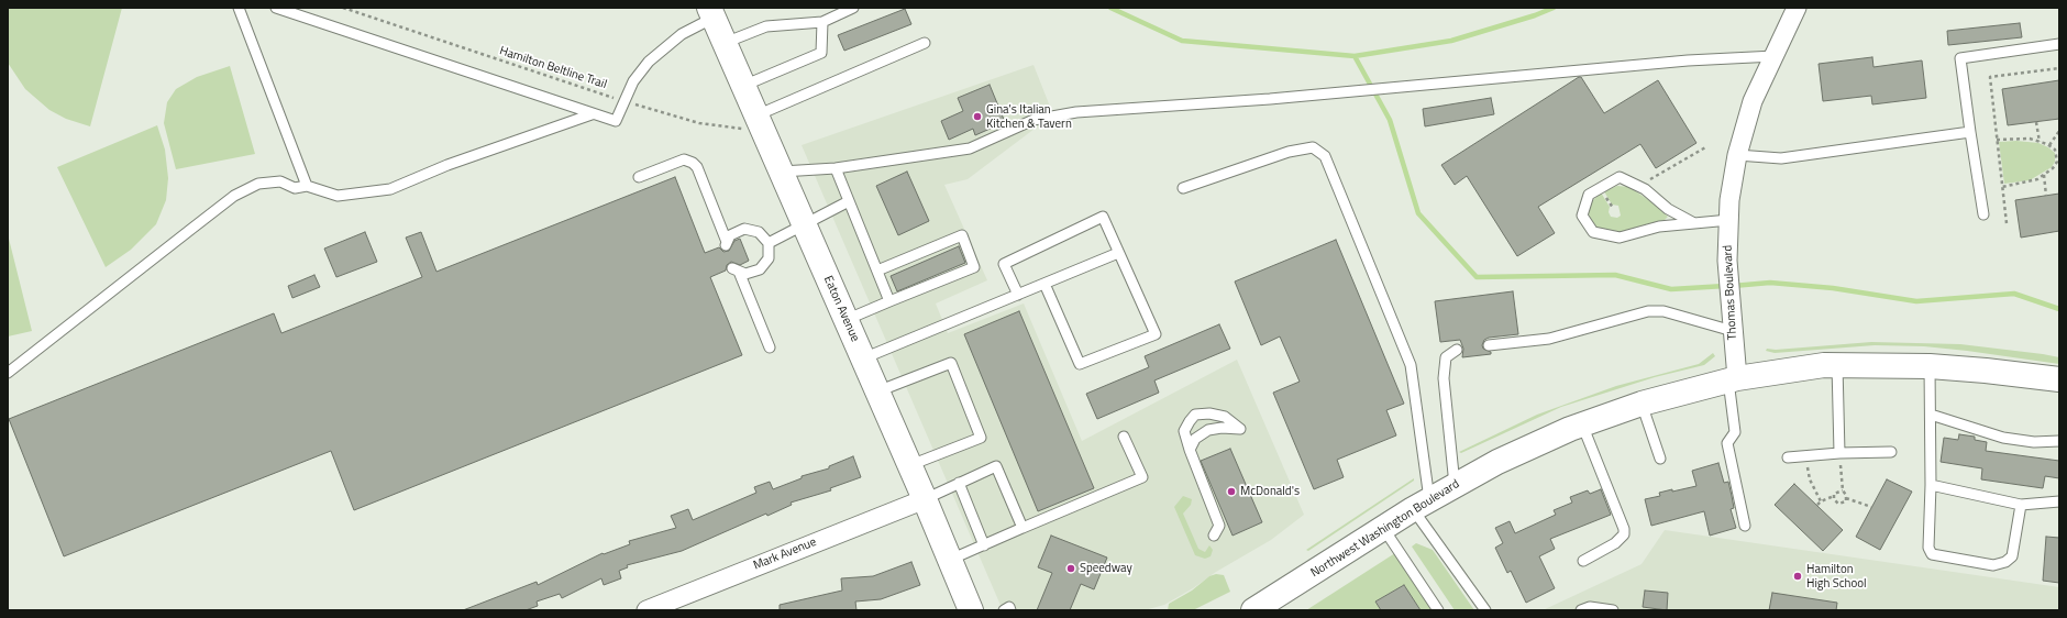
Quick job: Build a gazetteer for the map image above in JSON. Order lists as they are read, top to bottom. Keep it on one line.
{"streets":{"main road":["Eaton Avenue","Northwest Washington Boulevard"],"street":["Thomas Boulevard","Mark Avenue"],"path":["Hamilton Beltline Trail"]},"crossings":[["Hamilton Beltline Trail","Eaton Avenue"],["Thomas Boulevard","Northwest Washington Boulevard"],["Eaton Avenue","Mark Avenue"]],"places":["Gina's Italian Kitchen & Tavern","McDonald's","Speedway","Hamilton High School"]}
